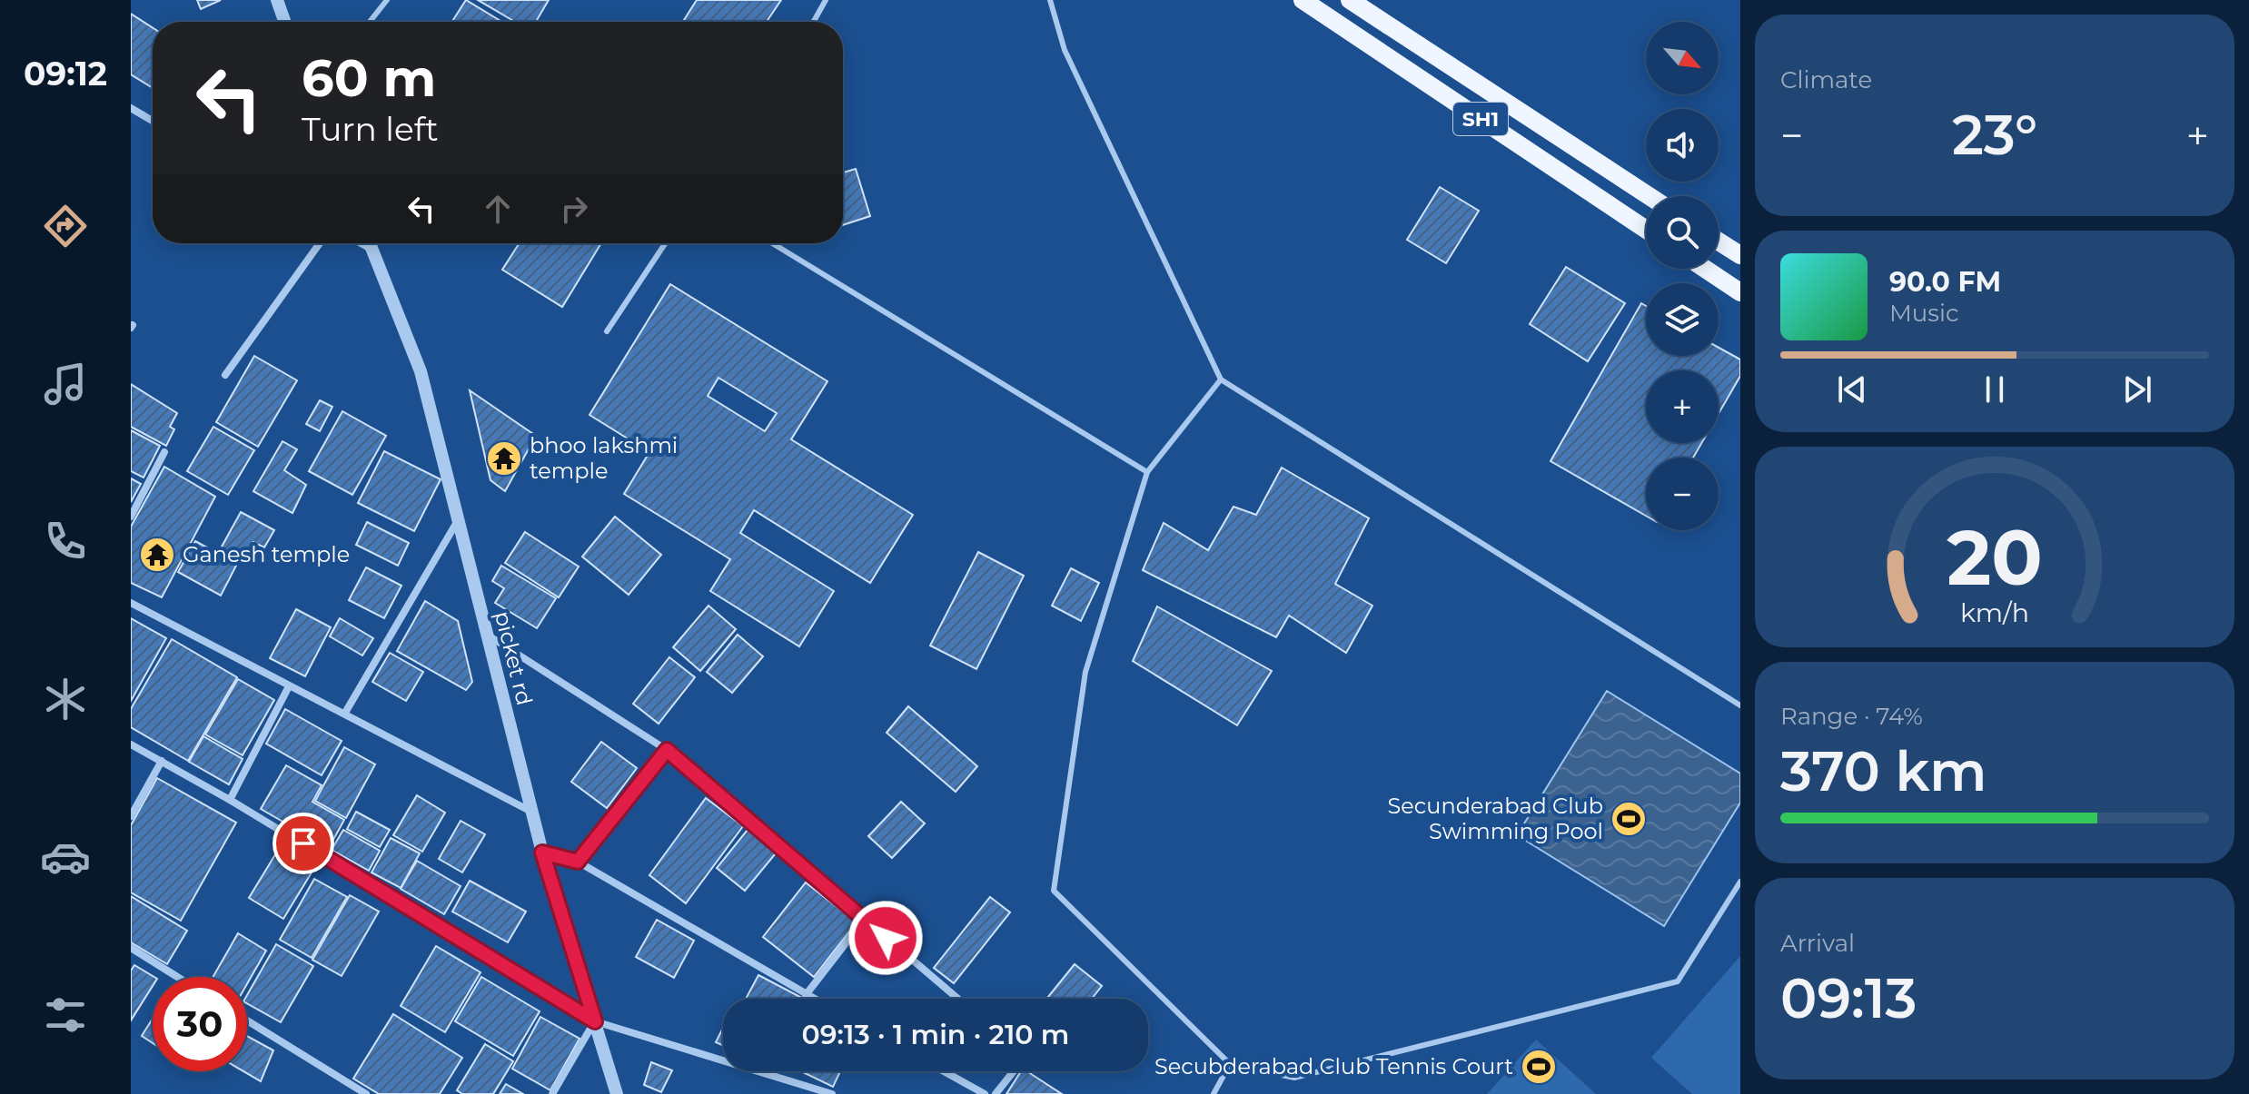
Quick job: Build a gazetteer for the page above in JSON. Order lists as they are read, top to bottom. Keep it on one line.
{"streets":{"main road":["SH1"],"street":["picket rd"]},"places":{"temple":["bhoo lakshmi temple","Ganesh temple"],"sports":["Secunderabad Club Swimming Pool","Secubderabad Club Tennis Court"]},"north":"bottom right","page":{"tabs":"09:12","tile":["Climate",["Range · 74%","370 km"],["Arrival","09:13"]],"map_buttons":["+","−"],"turn":["60 m","Turn left"],"heat":["−","23°","+"],"song":["90.0 FM","Music"],"limit":"30","trip":"09:13 · 1 min · 210 m","gauge":["20","km/h"]}}
